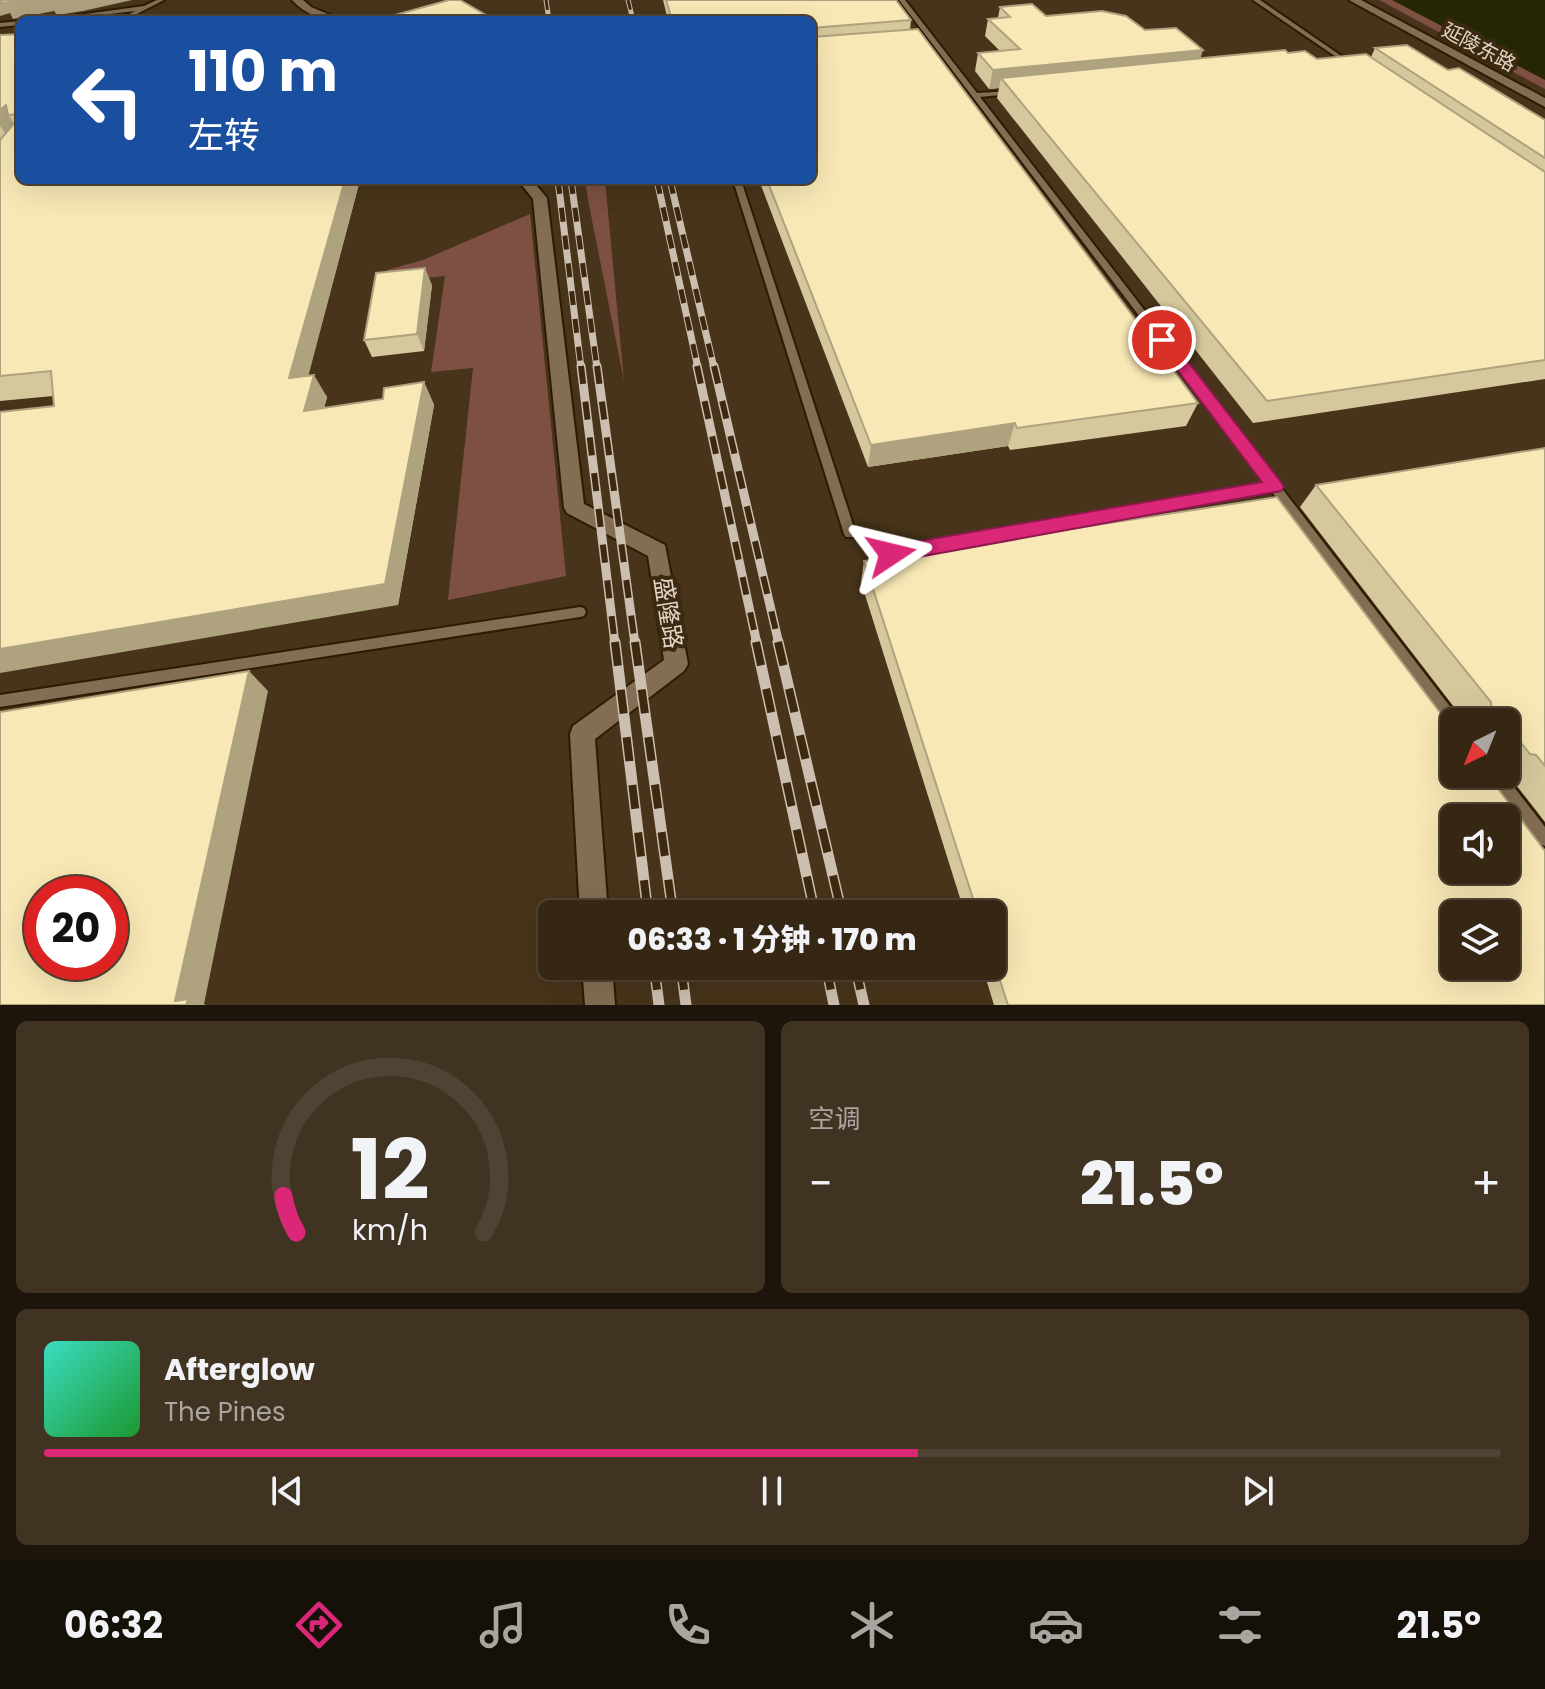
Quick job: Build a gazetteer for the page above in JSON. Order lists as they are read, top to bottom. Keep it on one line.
{"streets":{"street":["延陵东路","盛隆路"]},"north":"bottom left","page":{"turn":["110 m","左转"],"limit":"20","trip":"06:33 · 1 分钟 · 170 m","tile":"空调","heat":["−","21.5°","+"],"song":["Afterglow","The Pines"],"tabs":["06:32","21.5°"],"gauge":["12","km/h"]}}
